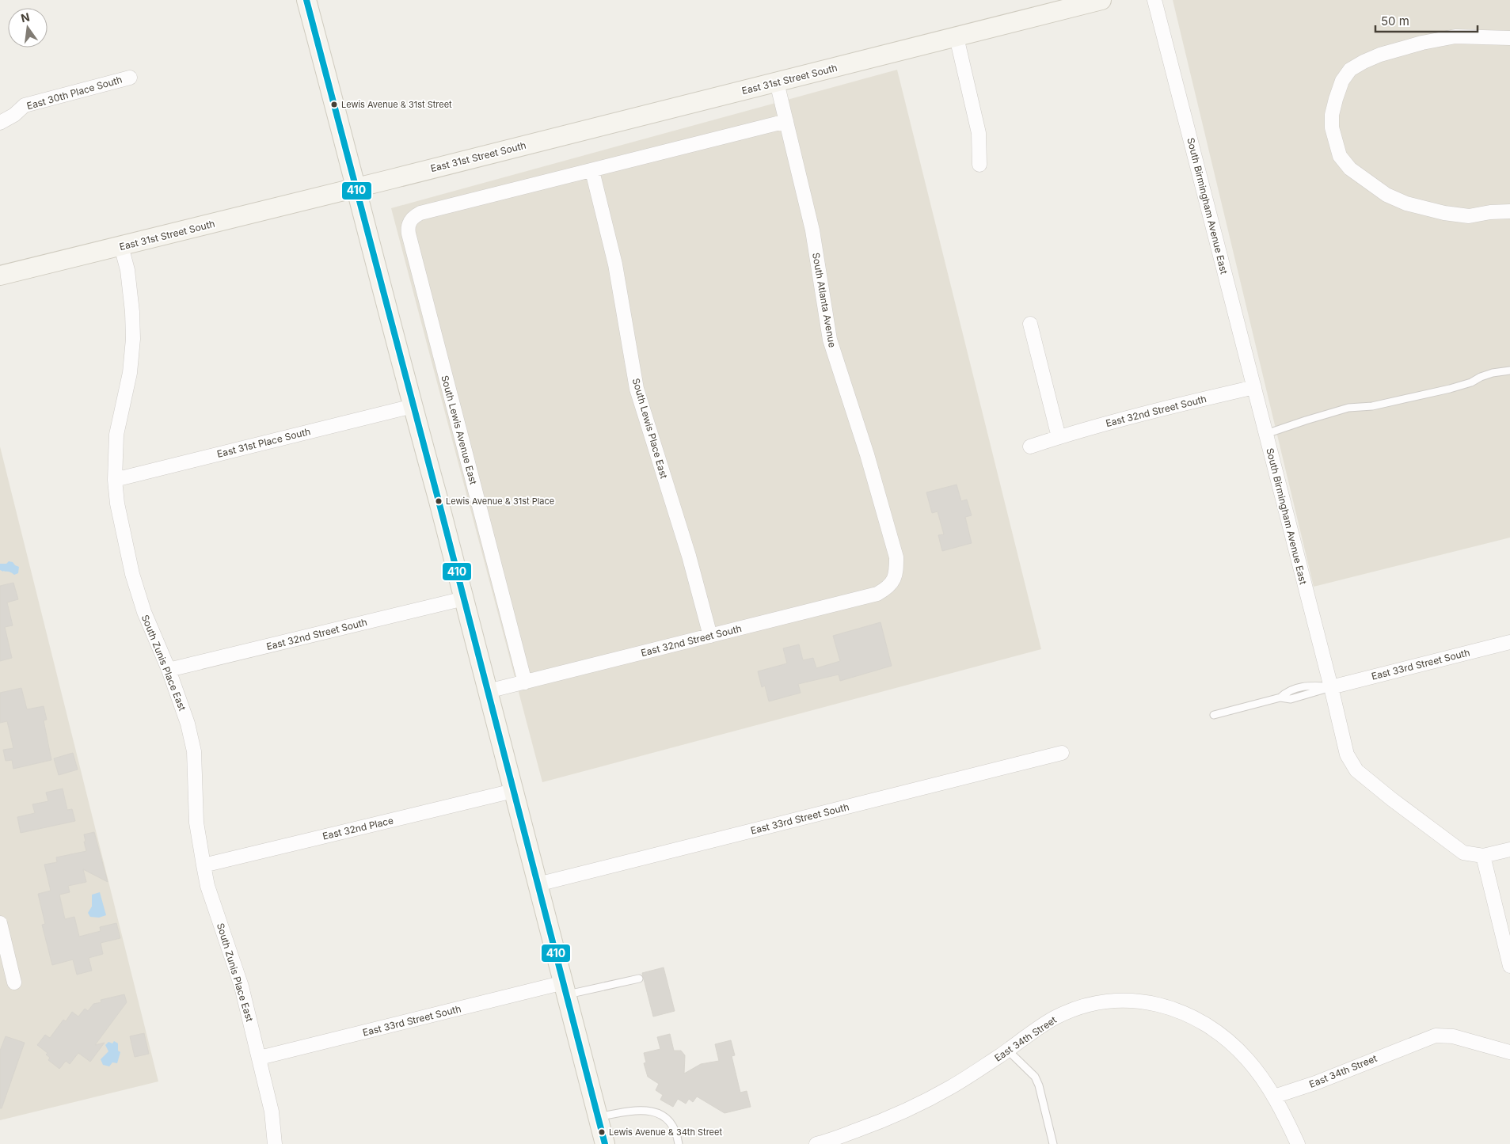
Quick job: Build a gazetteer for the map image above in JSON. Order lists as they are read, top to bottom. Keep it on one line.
{"streets":{"main road":["East 31st Street South"],"street":["East 30th Place South","South Birmingham Avenue East","South Atlanta Avenue","East 32nd Street South","South Lewis Place East","South Lewis Avenue East","East 31st Place South","South Zunis Place East","East 33rd Street South","East 32nd Place","East 34th Street"]},"crossings":[["East 31st Street South","South Atlanta Avenue"],["East 31st Street South","South Zunis Place East"],["South Birmingham Avenue East","East 32nd Street South"],["South Birmingham Avenue East","East 33rd Street South"],["South Atlanta Avenue","East 32nd Street South"],["East 32nd Street South","South Lewis Place East"],["East 32nd Street South","South Lewis Avenue East"],["East 32nd Street South","South Zunis Place East"],["South Lewis Place East","South Lewis Avenue East"],["East 31st Place South","South Zunis Place East"],["South Zunis Place East","East 33rd Street South"],["South Zunis Place East","East 32nd Place"]],"places":["Lewis Avenue & 31st Street","Lewis Avenue & 31st Place","Lewis Avenue & 34th Street"],"lines":["transit line 410"],"scale_bar":"50 m","north":"top"}
